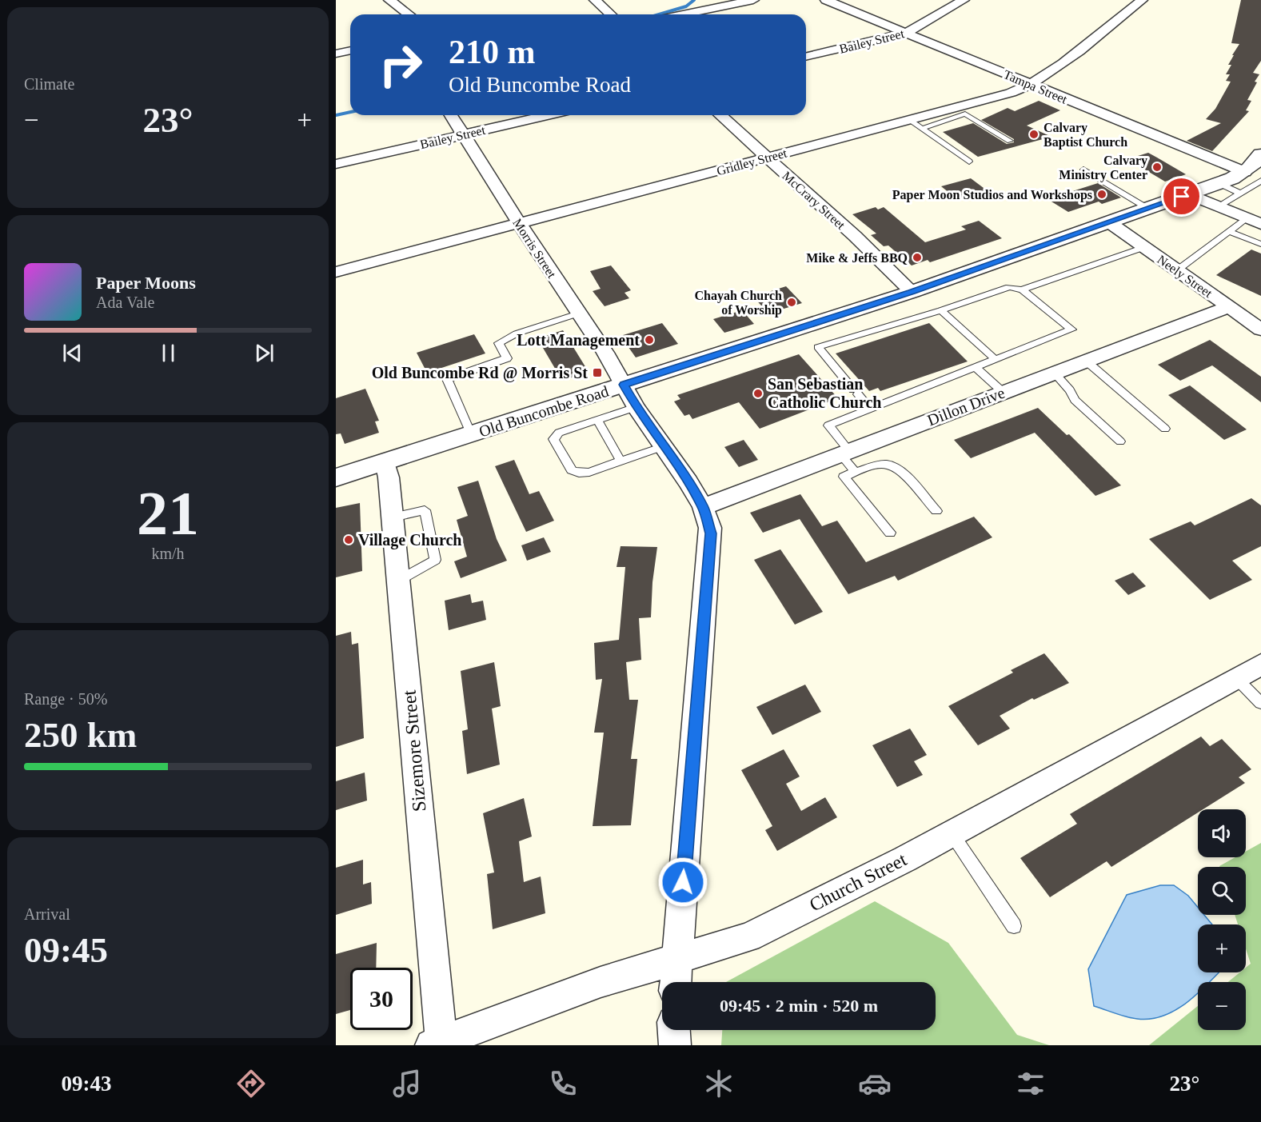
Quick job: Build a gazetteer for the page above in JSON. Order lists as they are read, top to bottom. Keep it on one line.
{"streets":{"street":["Bailey Street","Tampa Street","Gridley Street","McCrary Street","Morris Street","Neely Street","Dillon Drive","Old Buncombe Road","Sizemore Street","Church Street"]},"crossings":[["Bailey Street","Tampa Street"],["Bailey Street","Morris Street"],["Tampa Street","Gridley Street"],["Tampa Street","Old Buncombe Road"],["Gridley Street","McCrary Street"],["Gridley Street","Morris Street"],["McCrary Street","Old Buncombe Road"],["Morris Street","Dillon Drive"],["Morris Street","Old Buncombe Road"],["Morris Street","Church Street"],["Neely Street","Dillon Drive"],["Neely Street","Old Buncombe Road"],["Old Buncombe Road","Sizemore Street"],["Sizemore Street","Church Street"]],"places":{"other":["Calvary Baptist Church","Calvary Ministry Center","Paper Moon Studios and Workshops","Mike & Jeffs BBQ","Chayah Church of Worship","Lott Management","San Sebastian Catholic Church","Village Church"],"transit":["Old Buncombe Rd @ Morris St"]},"page":{"tile":["Climate",["21","km/h"],["Range · 50%","250 km"],["Arrival","09:45"]],"turn":["210 m","Old Buncombe Road"],"heat":["−","23°","+"],"song":["Paper Moons","Ada Vale"],"map_buttons":["+","−"],"limit":"30","trip":"09:45 · 2 min · 520 m","tabs":["09:43","23°"]}}
